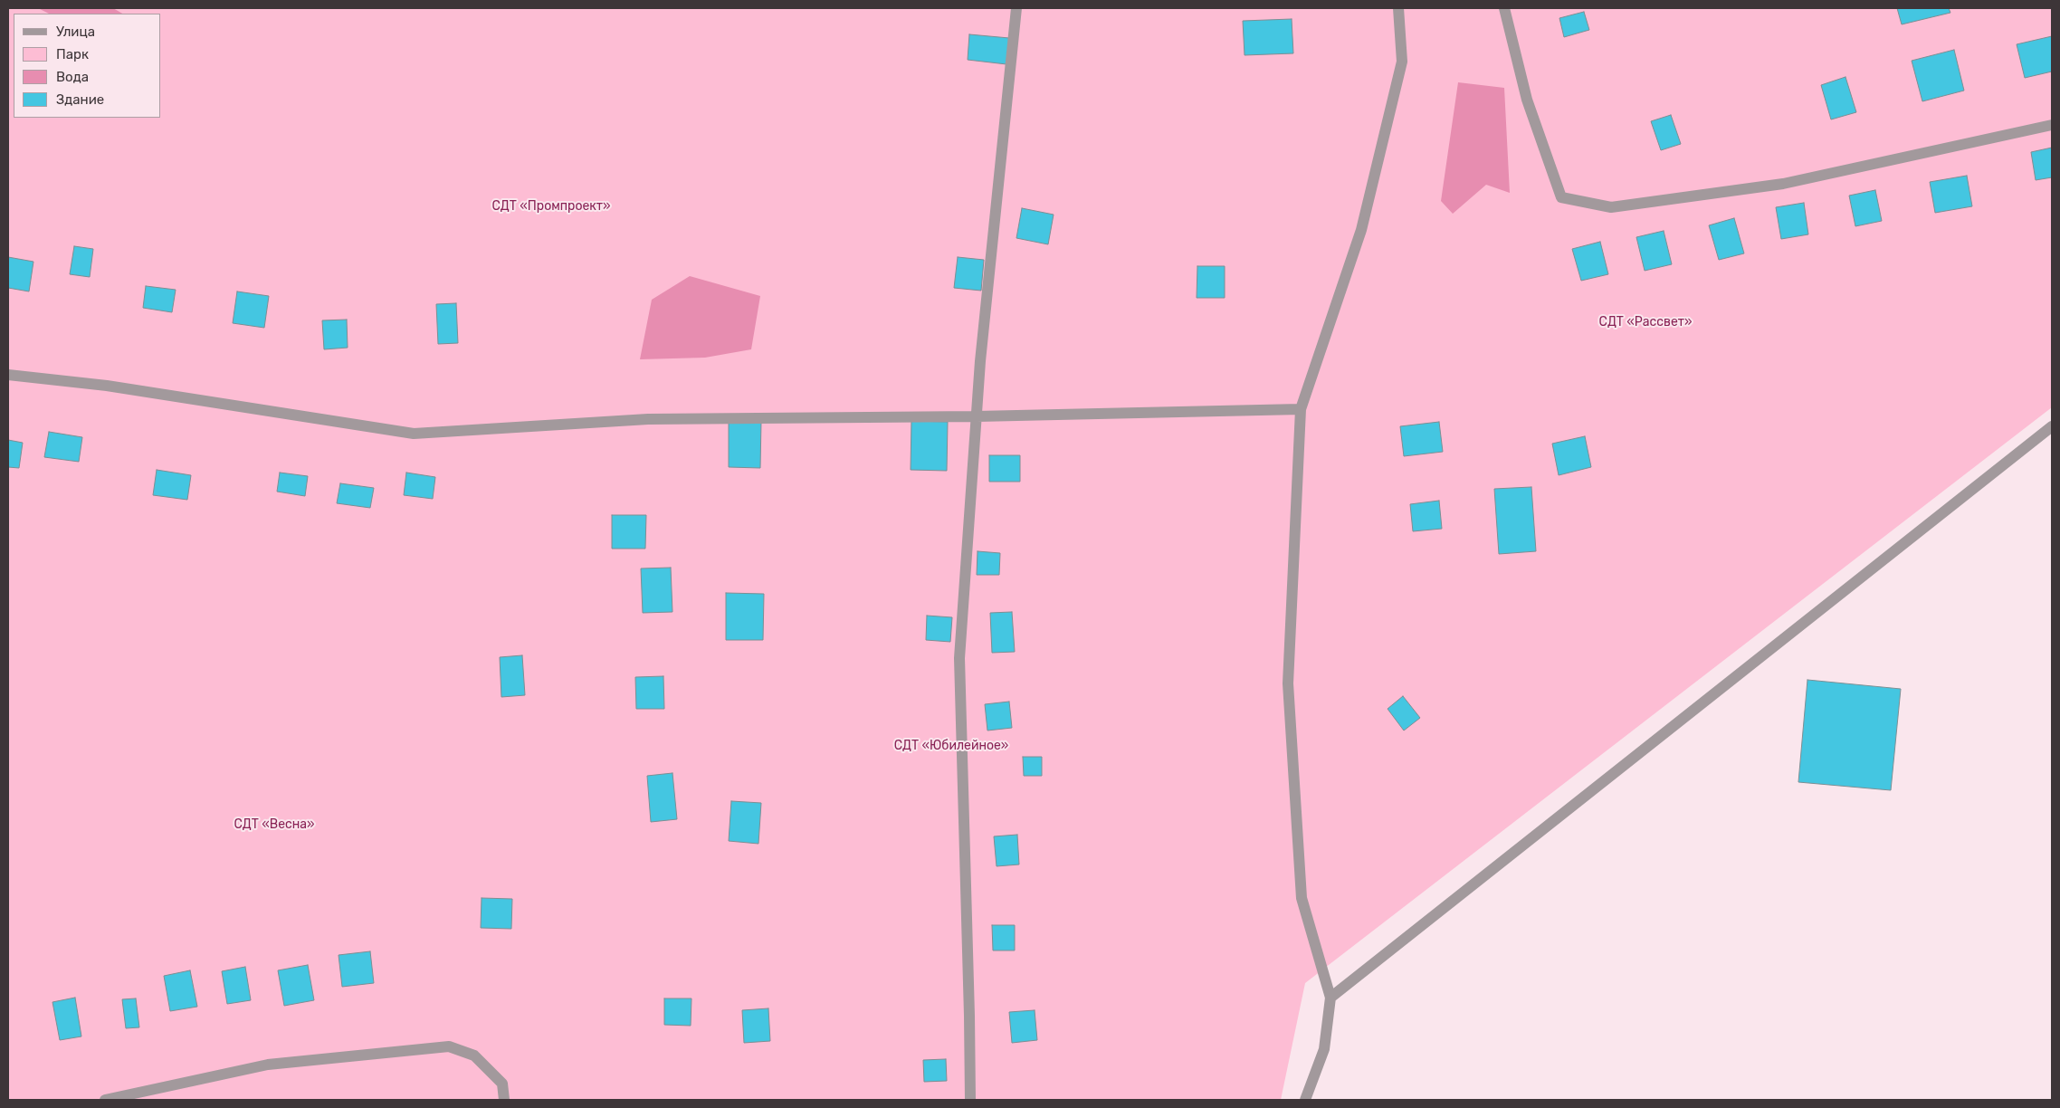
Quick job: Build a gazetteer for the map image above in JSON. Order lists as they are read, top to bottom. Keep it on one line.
{"parks":["СДТ «Промпроект»","СДТ «Рассвет»","СДТ «Юбилейное»","СДТ «Весна»"],"legend":["Улица","Парк","Вода","Здание"]}
